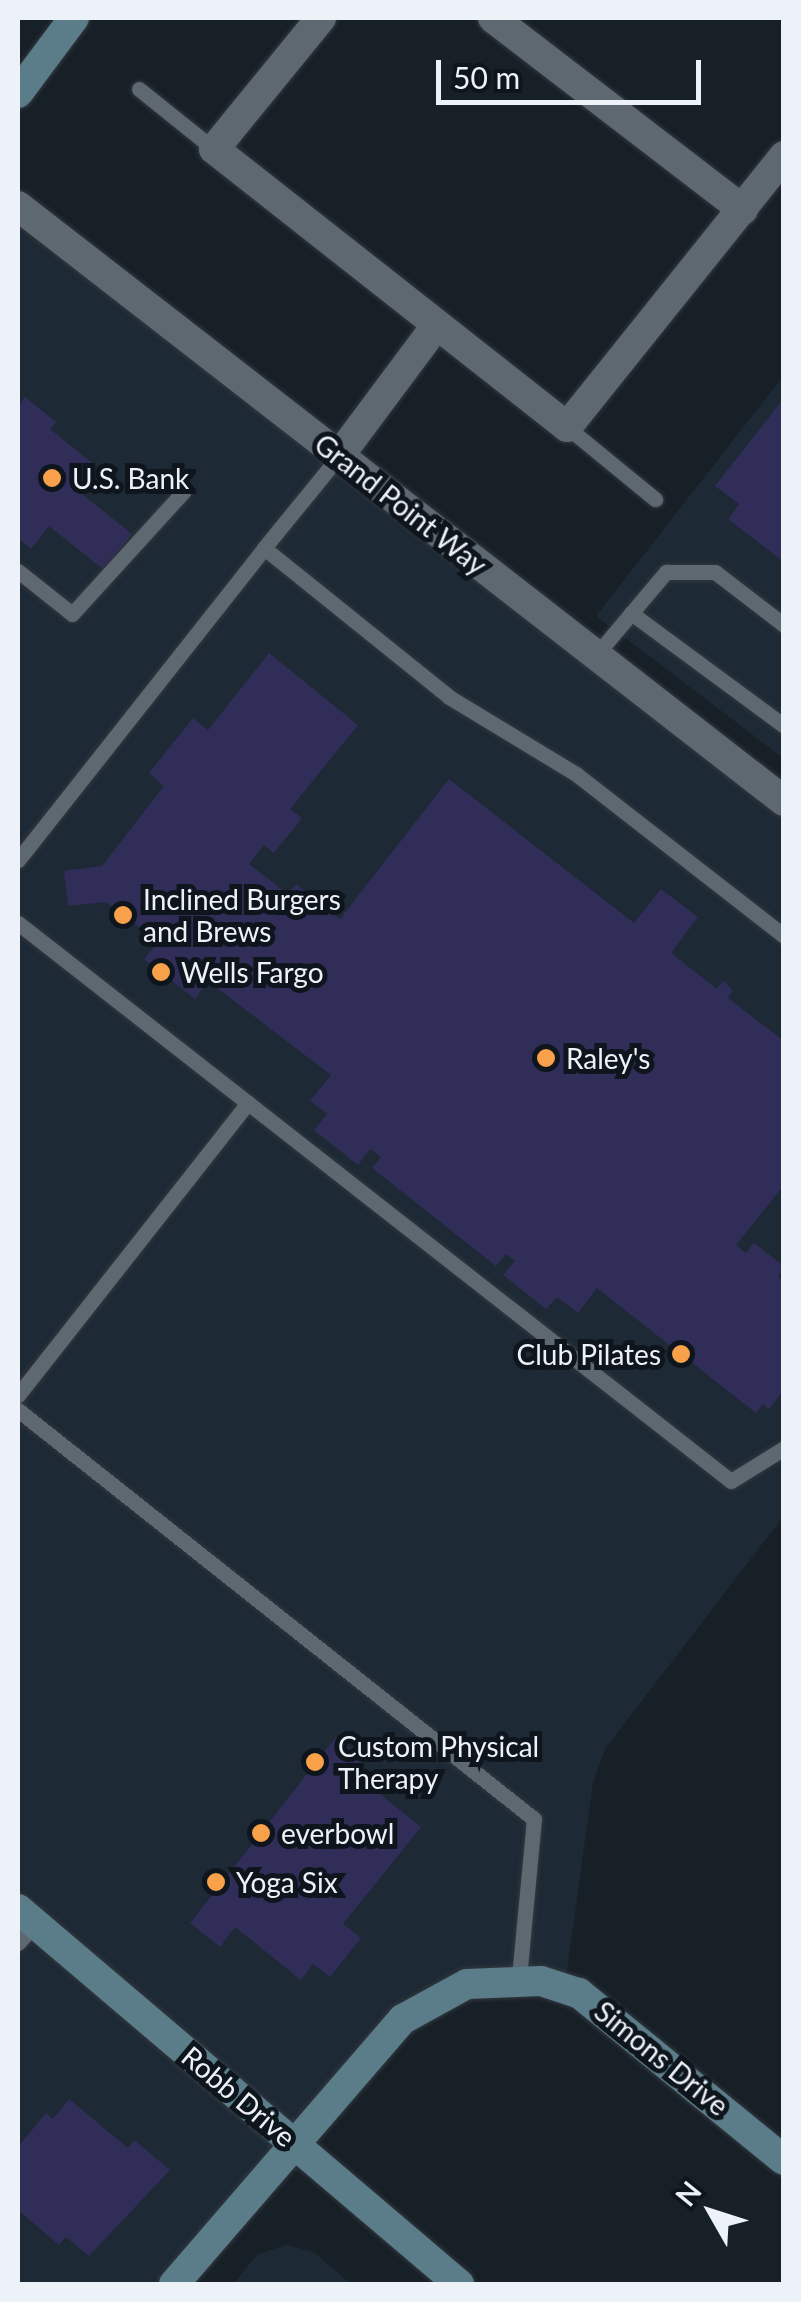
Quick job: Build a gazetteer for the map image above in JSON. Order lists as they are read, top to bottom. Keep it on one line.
{"streets":{"street":["Grand Point Way","Simons Drive","Robb Drive"]},"crossings":[["Simons Drive","Robb Drive"]],"places":["U.S. Bank","Inclined Burgers and Brews","Wells Fargo","Raley's","Club Pilates","Custom Physical Therapy","everbowl","Yoga Six"],"scale_bar":"50 m","north":"top left"}
